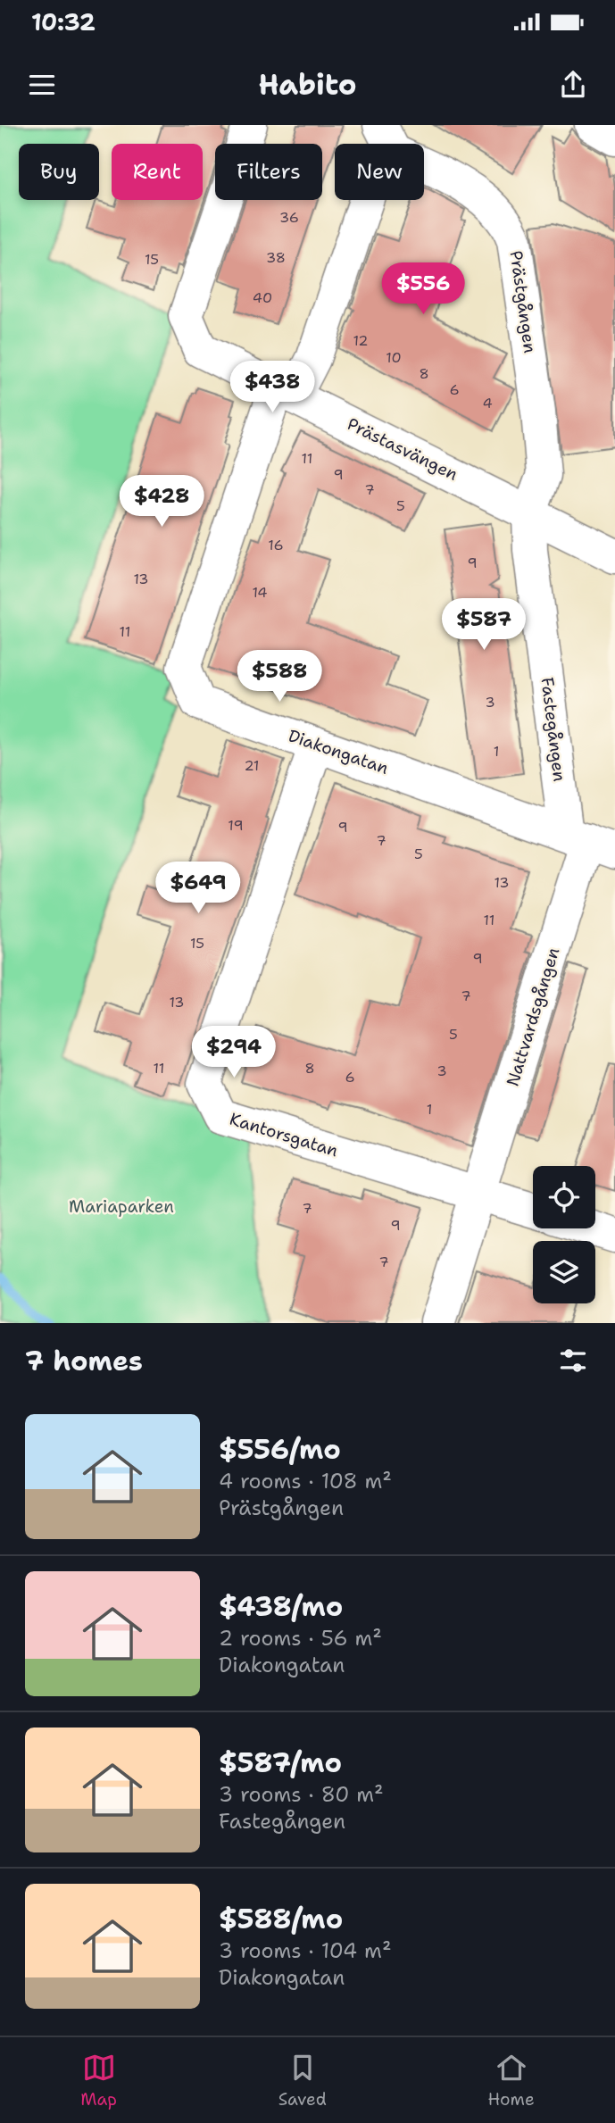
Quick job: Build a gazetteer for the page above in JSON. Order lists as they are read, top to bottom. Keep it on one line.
{"streets":{"street":["Prästgången","Prästasvängen","Fastegången","Diakongatan","Nattvardsgången","Kantorsgatan"]},"crossings":[["Prästgången","Prästasvängen"],["Prästgången","Fastegången"],["Prästgången","Diakongatan"],["Prästasvängen","Fastegången"],["Prästasvängen","Diakongatan"],["Fastegången","Diakongatan"],["Fastegången","Nattvardsgången"],["Diakongatan","Nattvardsgången"],["Diakongatan","Kantorsgatan"],["Nattvardsgången","Kantorsgatan"]],"parks":["Mariaparken"],"house_numbers":["36","38","15","40","12","10","8","6","4","11","9","7","5","16","9","13","14","11","3","1","21","19","9","7","5","13","11","15","9","7","13","5","11","8","3","6","1","7","9","7"],"page":{"status":"10:32","header":"Habito","chip":["Buy","Rent","Filters","New"],"price":["$556","$438","$428","$587","$588","$649","$294"],"heading":"7 homes","list":[{"name":"$556/mo","note":"4 rooms · 108 m² · Prästgången"},{"name":"$438/mo","note":"2 rooms · 56 m² · Diakongatan"},{"name":"$587/mo","note":"3 rooms · 80 m² · Fastegången"},{"name":"$588/mo","note":"3 rooms · 104 m² · Diakongatan"}],"tabs":["Map","Saved","Home"]}}
